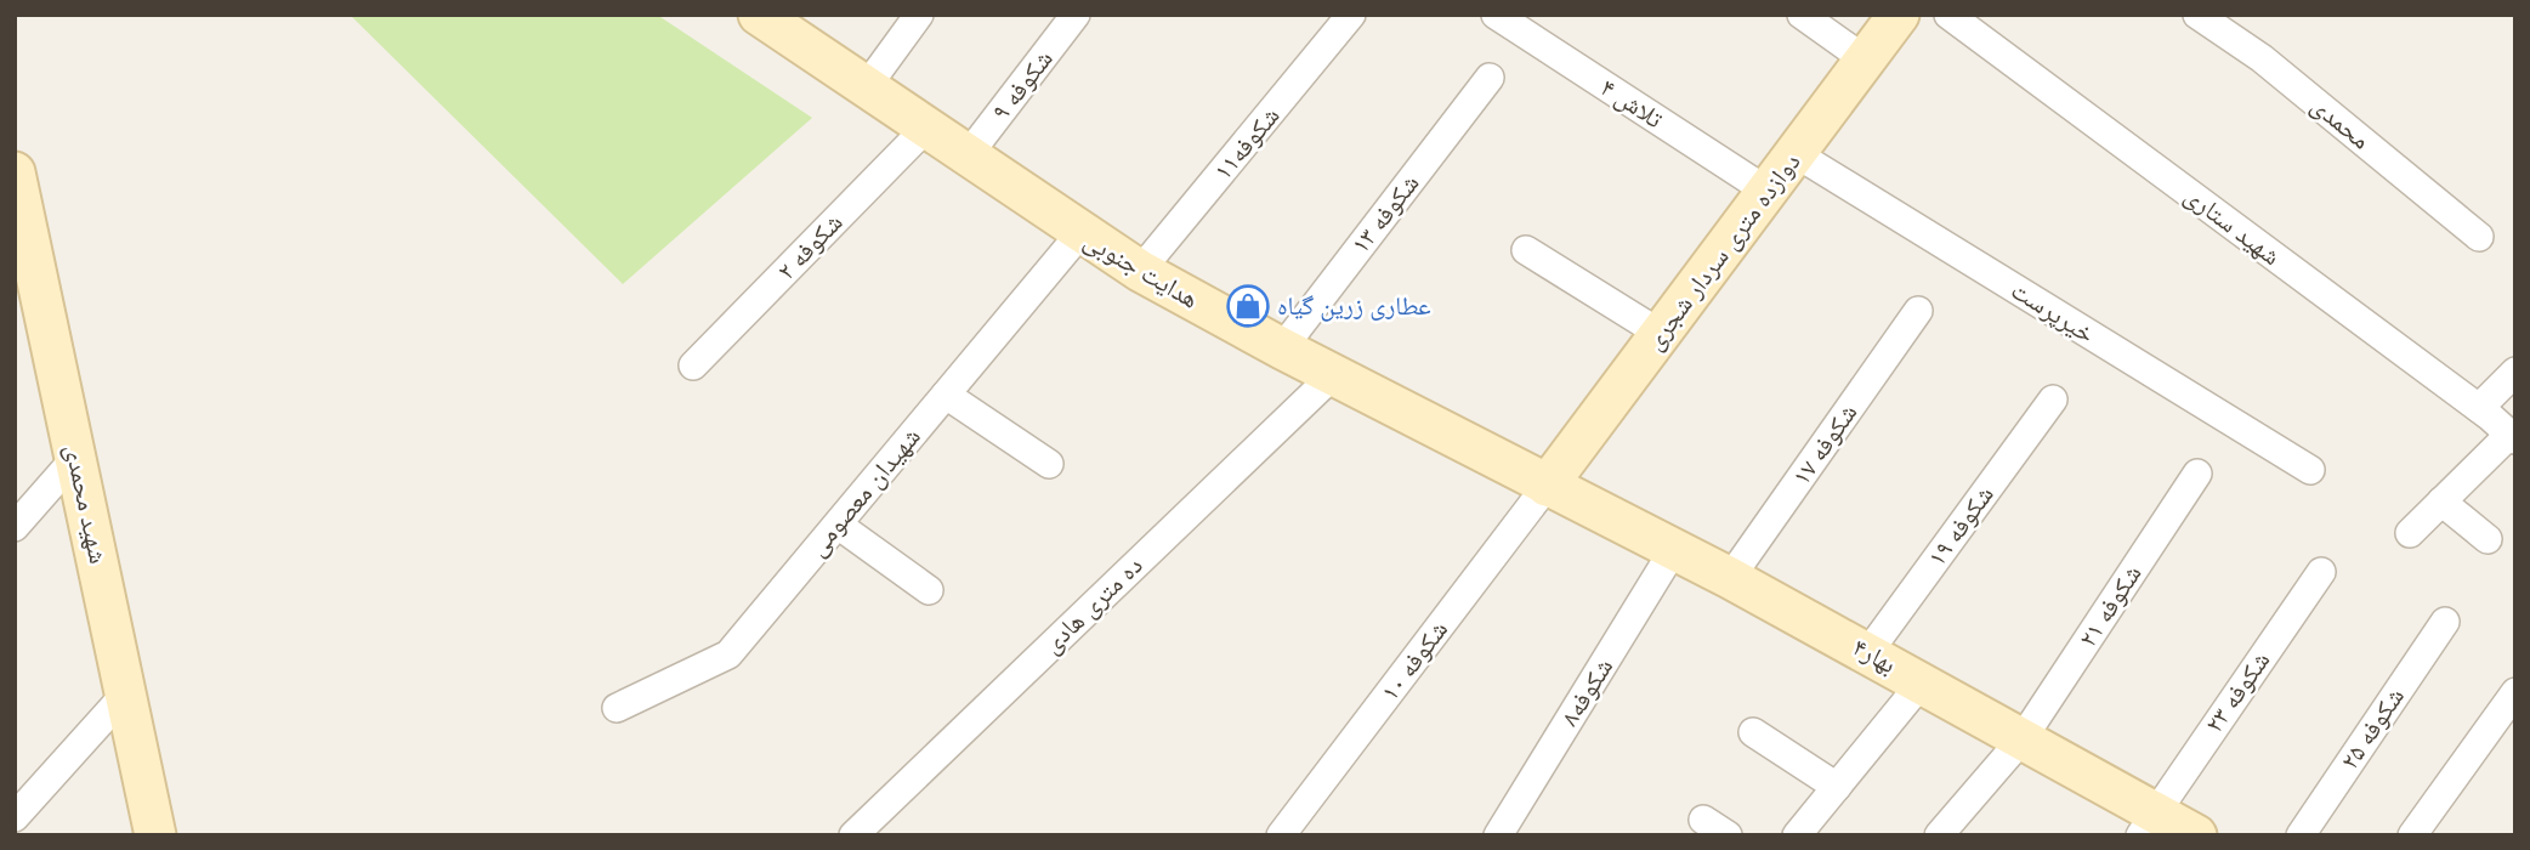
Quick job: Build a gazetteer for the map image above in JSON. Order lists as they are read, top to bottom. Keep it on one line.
{"streets":{"street":["شکوفه ۹","تلاش ۴","محمدی","شکوفه۱۱","شکوفه ۱۳","شهید ستاری","شکوفه ۲","دوازده متری سردار شجری","هدایت جنوبی","خیرپرست","شکوفه ۱۷","شهیدان معصومی","شهید محمدی","شکوفه ۱۹","ده متری هادی","شکوفه ۲۱","بهار۴","شکوفه ۱۰","شکوفه۸","شکوفه ۲۳","شکوفه ۲۵"]},"crossings":[["شکوفه ۹","هدایت جنوبی"],["تلاش ۴","دوازده متری سردار شجری"],["شکوفه۱۱","هدایت جنوبی"],["شکوفه ۱۳","هدایت جنوبی"],["شکوفه ۲","هدایت جنوبی"],["دوازده متری سردار شجری","هدایت جنوبی"],["دوازده متری سردار شجری","خیرپرست"],["دوازده متری سردار شجری","بهار۴"],["دوازده متری سردار شجری","شکوفه ۱۰"],["هدایت جنوبی","شهیدان معصومی"],["هدایت جنوبی","ده متری هادی"],["هدایت جنوبی","بهار۴"],["هدایت جنوبی","شکوفه ۱۰"],["شکوفه ۱۷","بهار۴"],["شکوفه ۱۹","بهار۴"],["شکوفه ۲۱","بهار۴"],["بهار۴","شکوفه ۱۰"],["بهار۴","شکوفه۸"],["بهار۴","شکوفه ۲۳"]],"places":{"shop":["عطاری زرین گیاه"]}}
